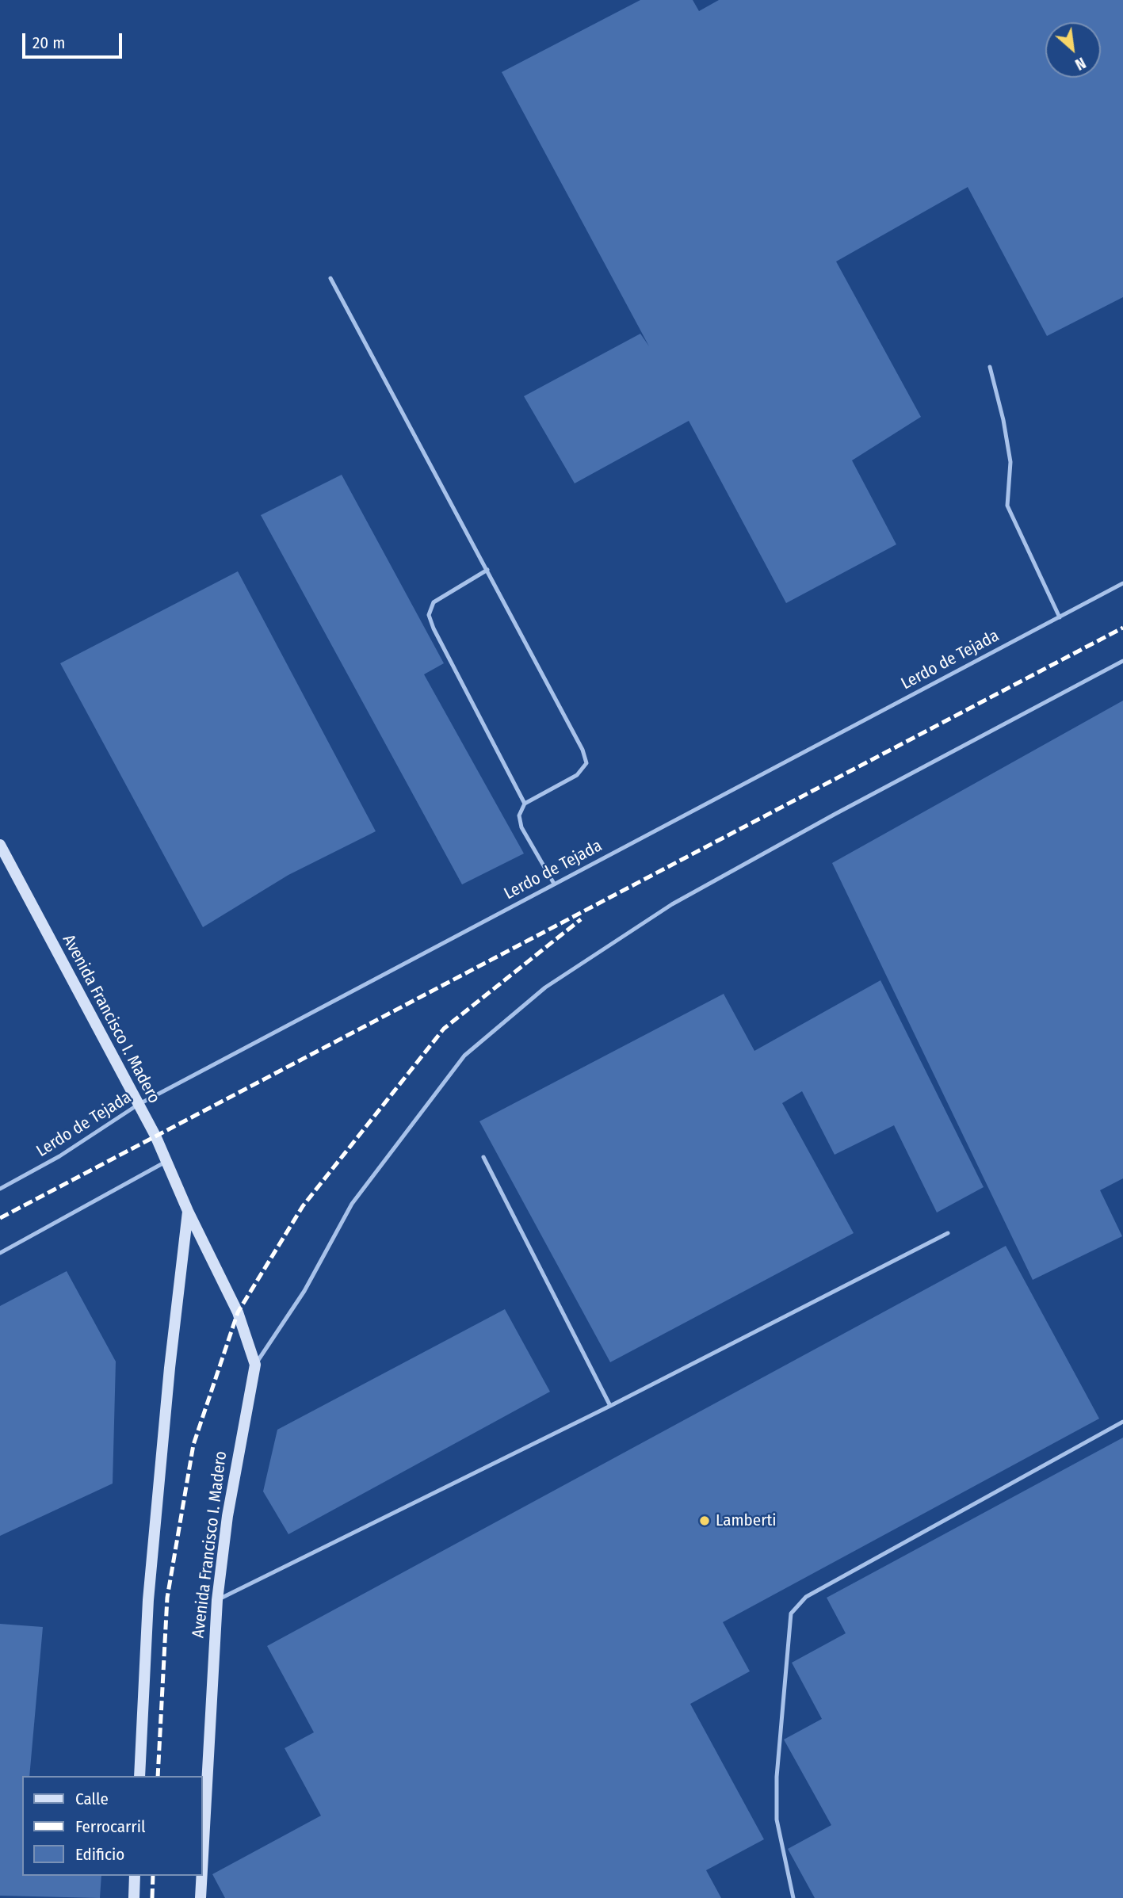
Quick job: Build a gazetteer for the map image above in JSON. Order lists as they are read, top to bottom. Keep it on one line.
{"streets":{"street":["Avenida Francisco I. Madero"],"lane":["Lerdo de Tejada"]},"crossings":[["Lerdo de Tejada","Avenida Francisco I. Madero"]],"places":["Lamberti"],"legend":["Calle","Ferrocarril","Edificio"],"scale_bar":"20 m","north":"bottom right"}
